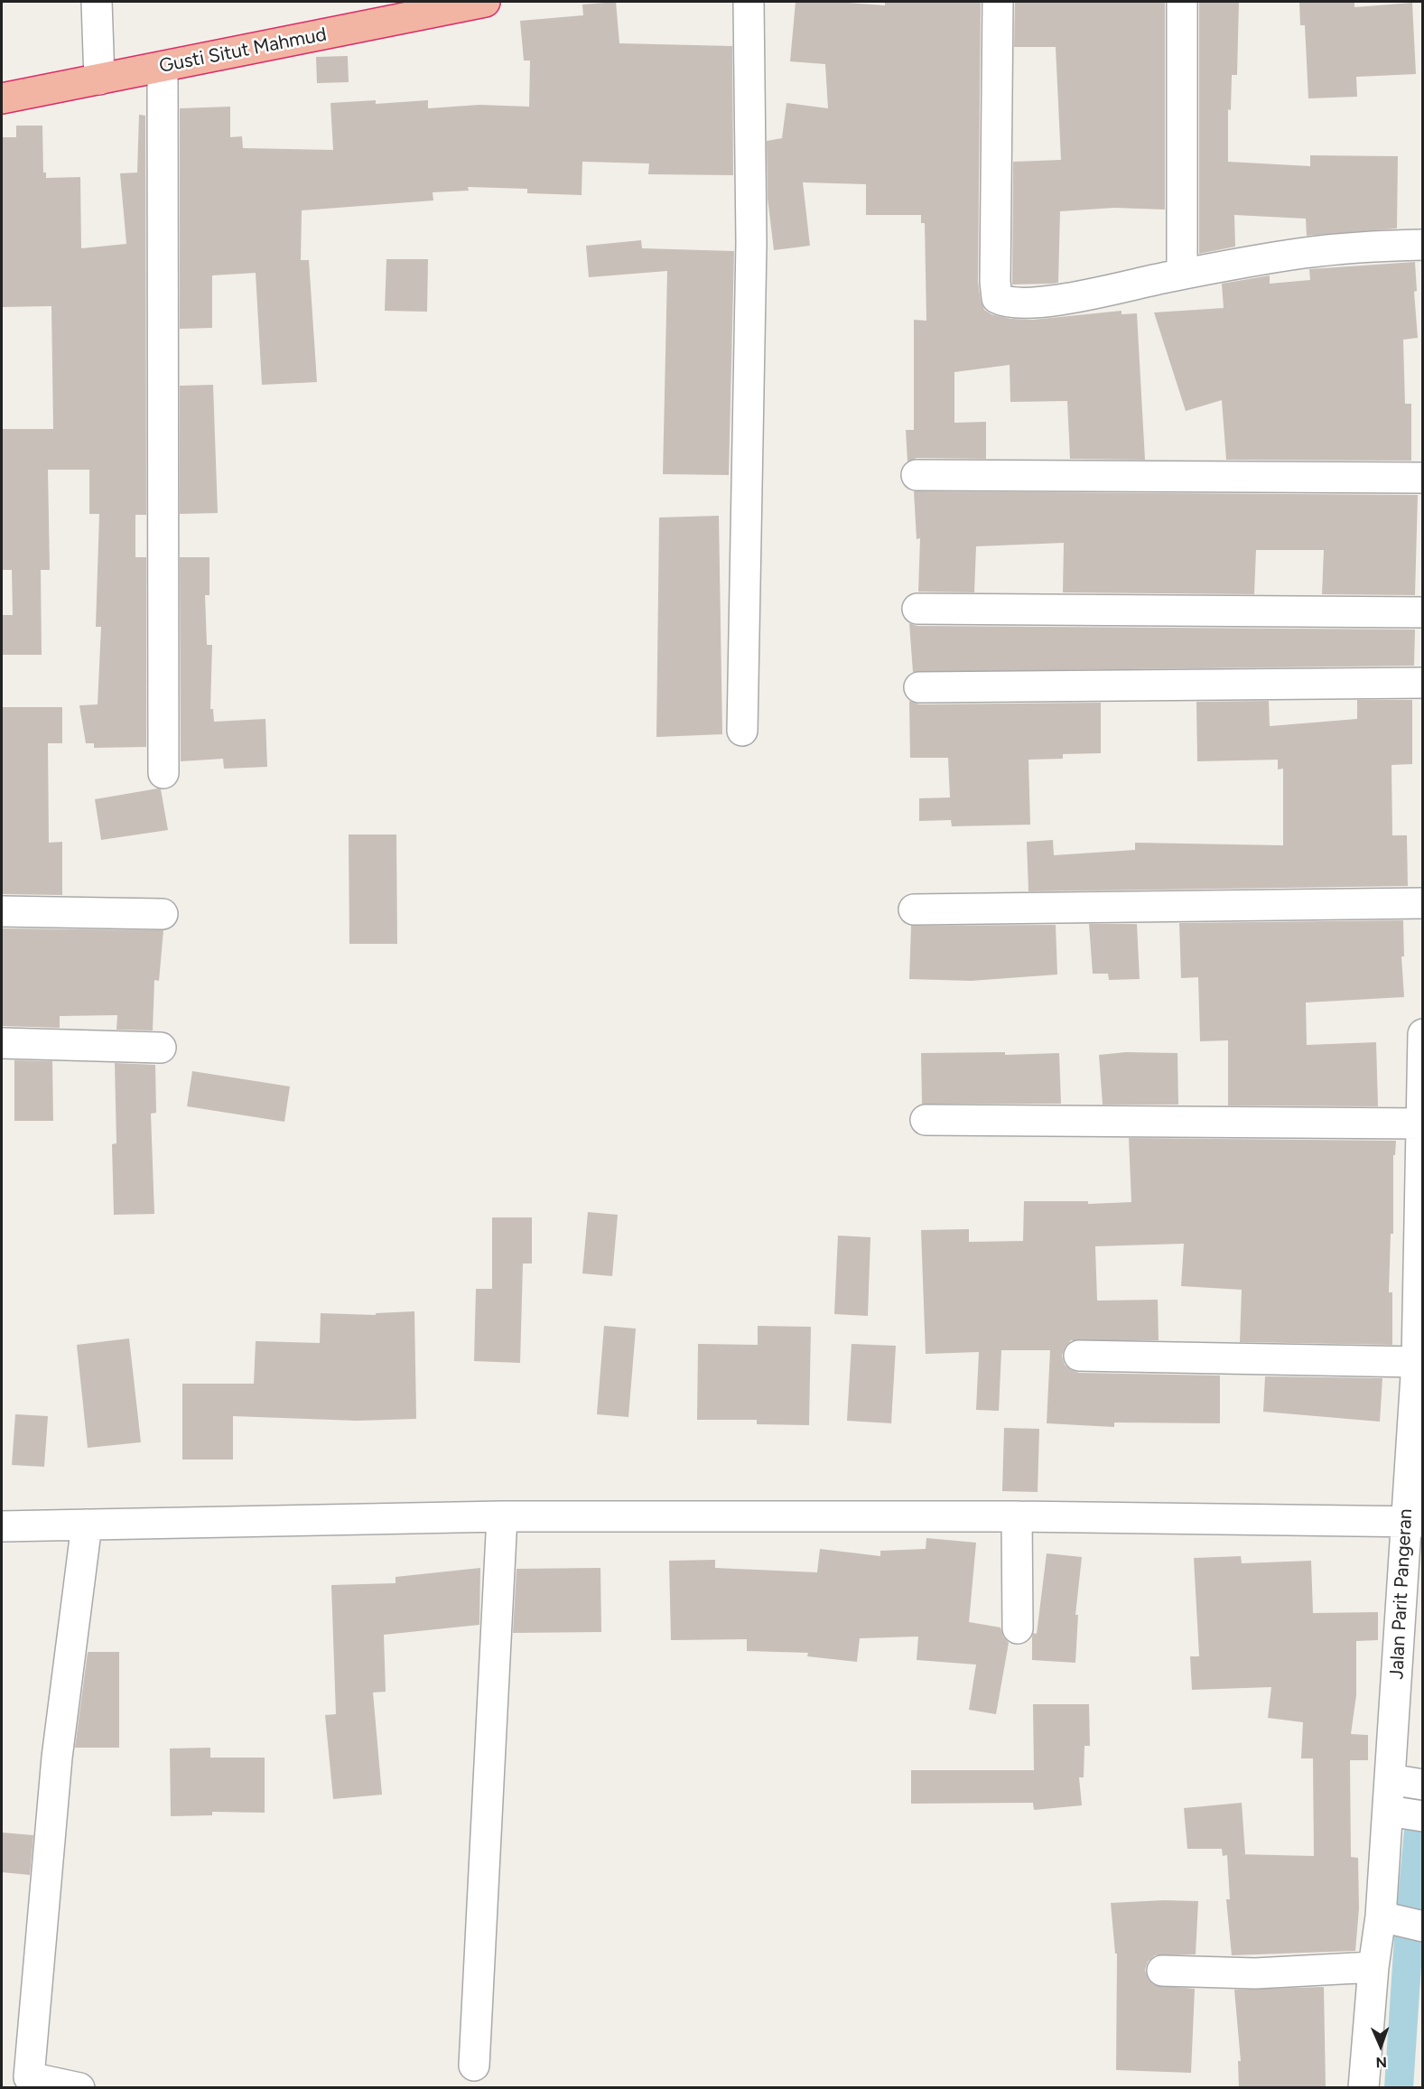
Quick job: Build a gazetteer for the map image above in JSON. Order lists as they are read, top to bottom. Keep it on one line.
{"streets":{"highway":["Gusti Situt Mahmud"],"street":["Jalan Parit Pangeran"]},"north":"bottom"}
